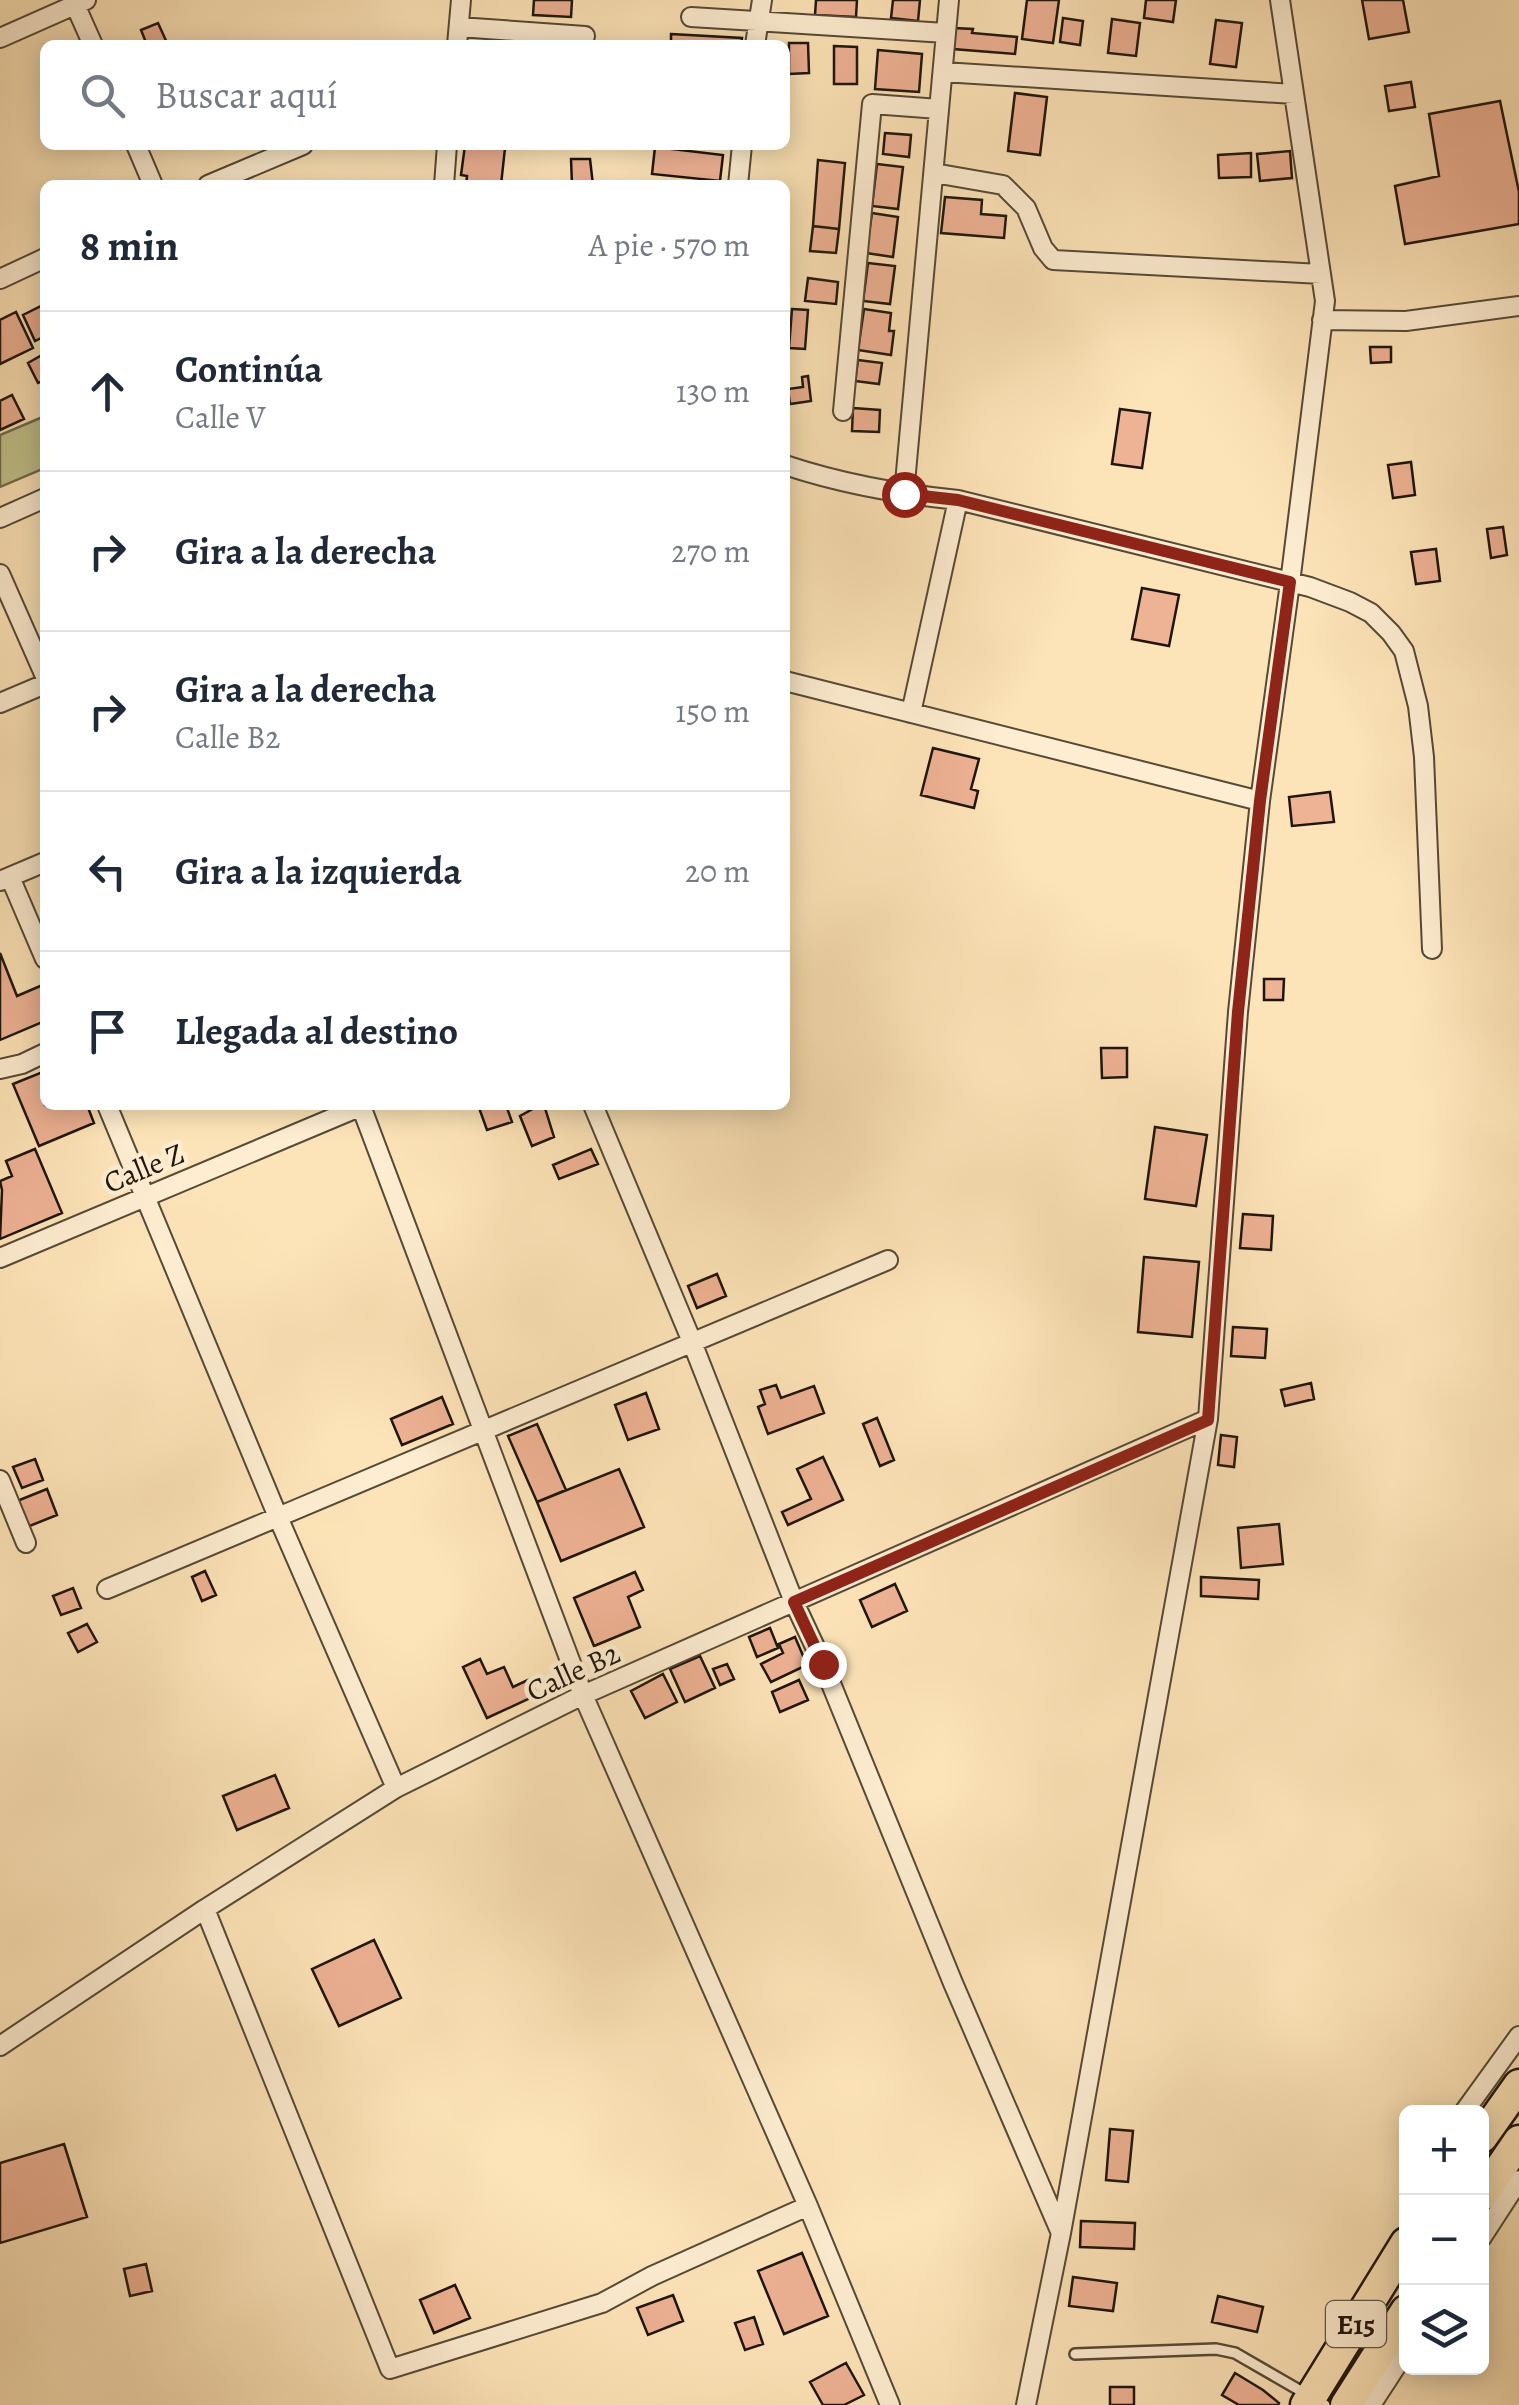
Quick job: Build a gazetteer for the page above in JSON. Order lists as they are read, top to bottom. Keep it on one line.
{"streets":{"highway":["E15"],"street":["Calle Z","Calle B2"]},"page":{"search":"Buscar aquí","heading":["8 min","A pie · 570 m"],"list":[["Continúa","Calle V","130 m"],["Gira a la derecha","270 m"],["Gira a la derecha","Calle B2","150 m"],["Gira a la izquierda","20 m"],"Llegada al destino"],"map_buttons":["+","−"]}}
